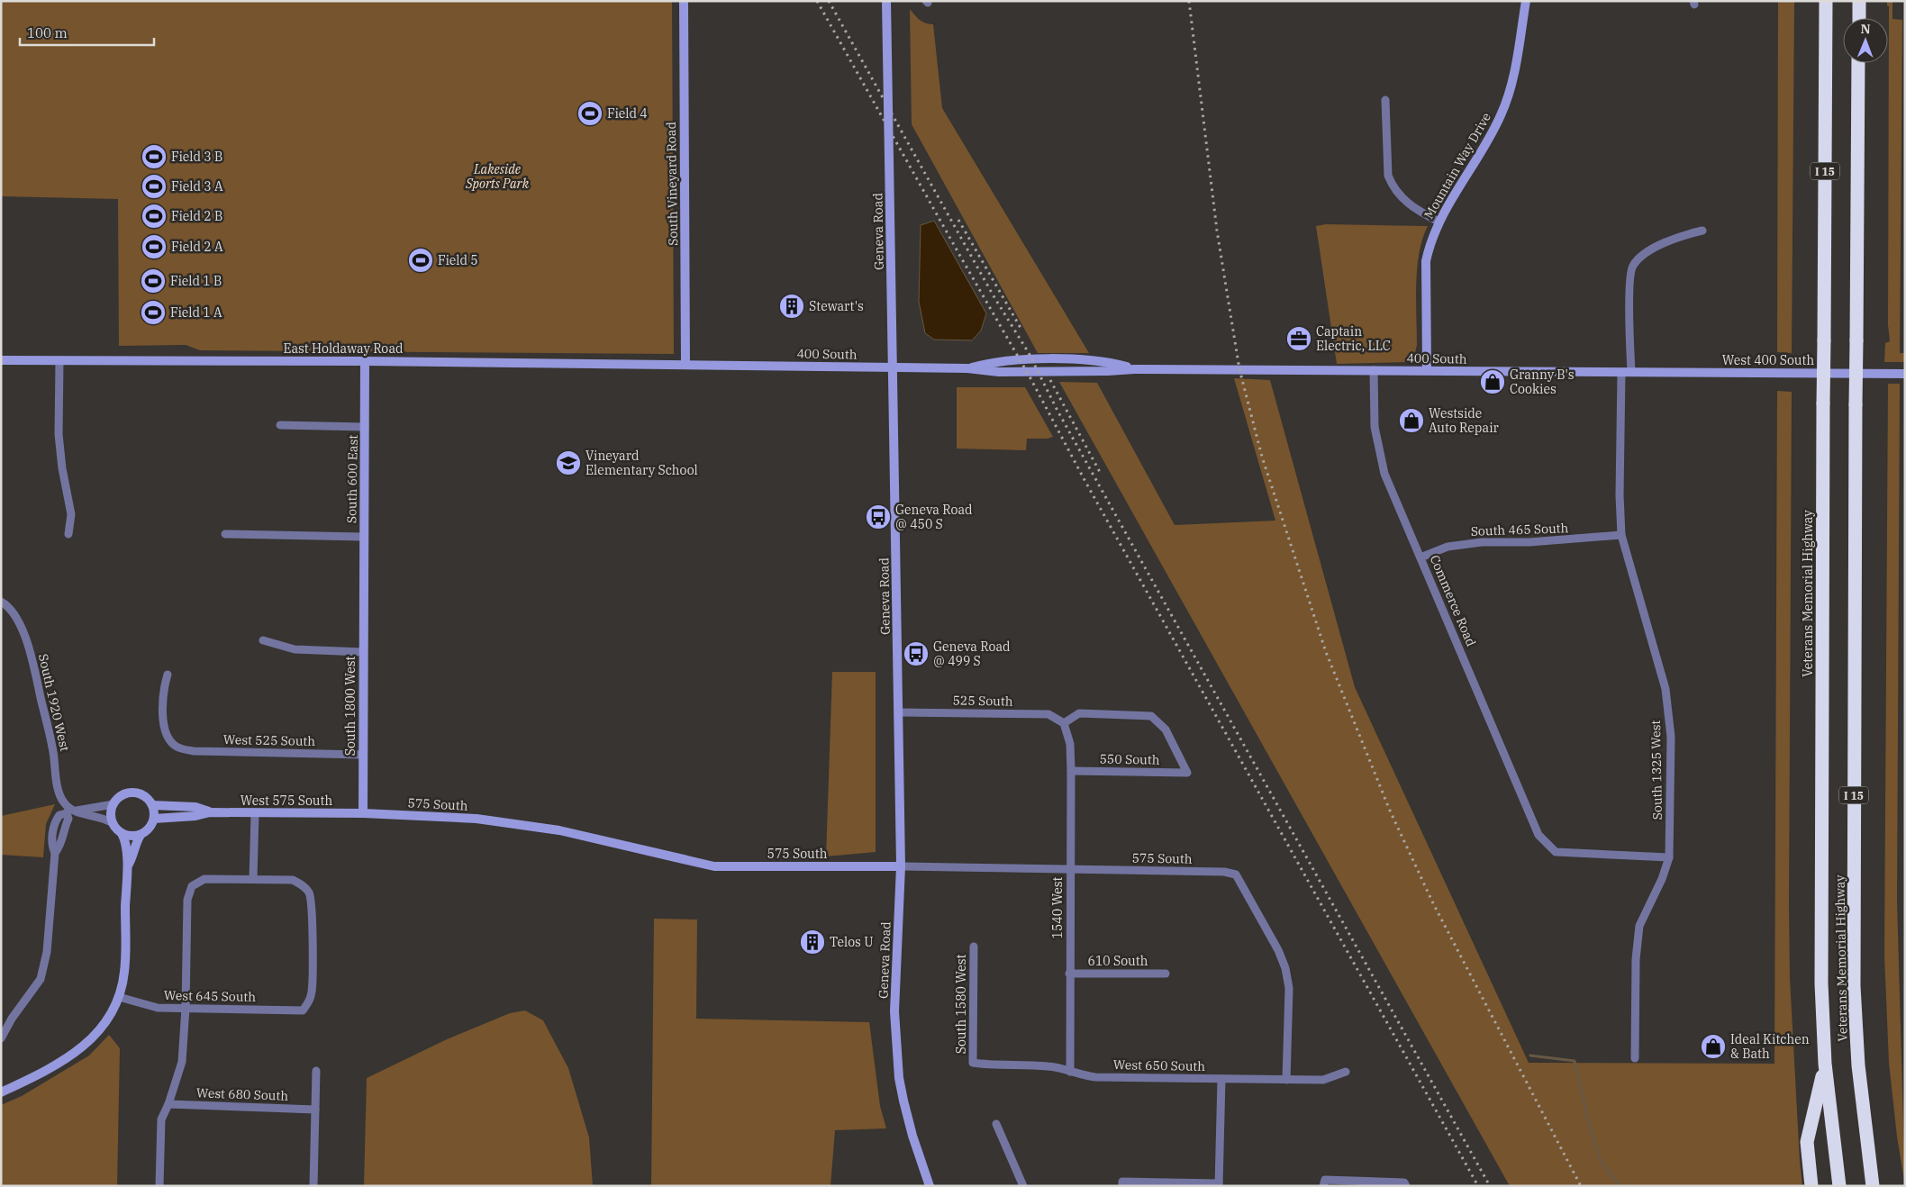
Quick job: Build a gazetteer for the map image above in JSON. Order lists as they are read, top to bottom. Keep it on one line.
{"streets":{"highway":["I 15","Veterans Memorial Highway"],"street":["Mountain Way Drive","South Vineyard Road","Geneva Road","East Holdaway Road","400 South","West 400 South","South 600 East","South 465 South","Commerce Road","525 South","South 1920 West","South 1800 West","West 525 South","550 South","South 1325 West","West 575 South","575 South","1540 West","610 South","West 645 South","South 1580 West","West 650 South","West 680 South"]},"crossings":[["Mountain Way Drive","400 South"],["South Vineyard Road","East Holdaway Road"],["South Vineyard Road","400 South"],["Geneva Road","400 South"],["Geneva Road","525 South"],["Geneva Road","575 South"],["East Holdaway Road","400 South"],["East Holdaway Road","South 600 East"],["400 South","West 400 South"],["400 South","Commerce Road"],["400 South","South 1325 West"],["South 600 East","South 1800 West"],["South 465 South","Commerce Road"],["South 465 South","South 1325 West"],["Commerce Road","South 1325 West"],["525 South","550 South"],["525 South","1540 West"],["South 1800 West","West 525 South"],["South 1800 West","West 575 South"],["South 1800 West","575 South"],["550 South","1540 West"],["West 575 South","575 South"],["575 South","1540 West"],["575 South","West 650 South"],["1540 West","610 South"],["1540 West","West 650 South"],["South 1580 West","West 650 South"]],"parks":["Lakeside Sports Park"],"places":{"sports":["Field 4","Field 3 B","Field 3 A","Field 2 B","Field 2 A","Field 5","Field 1 B","Field 1 A"],"building":["Stewart's","Telos U"],"office":["Captain Electric, LLC"],"shop":["Granny B's Cookies","Westside Auto Repair","Ideal Kitchen & Bath"],"school or university":["Vineyard Elementary School"],"bus stop":["Geneva Road @ 450 S","Geneva Road @ 499 S"]},"scale_bar":"100 m","north":"top"}
